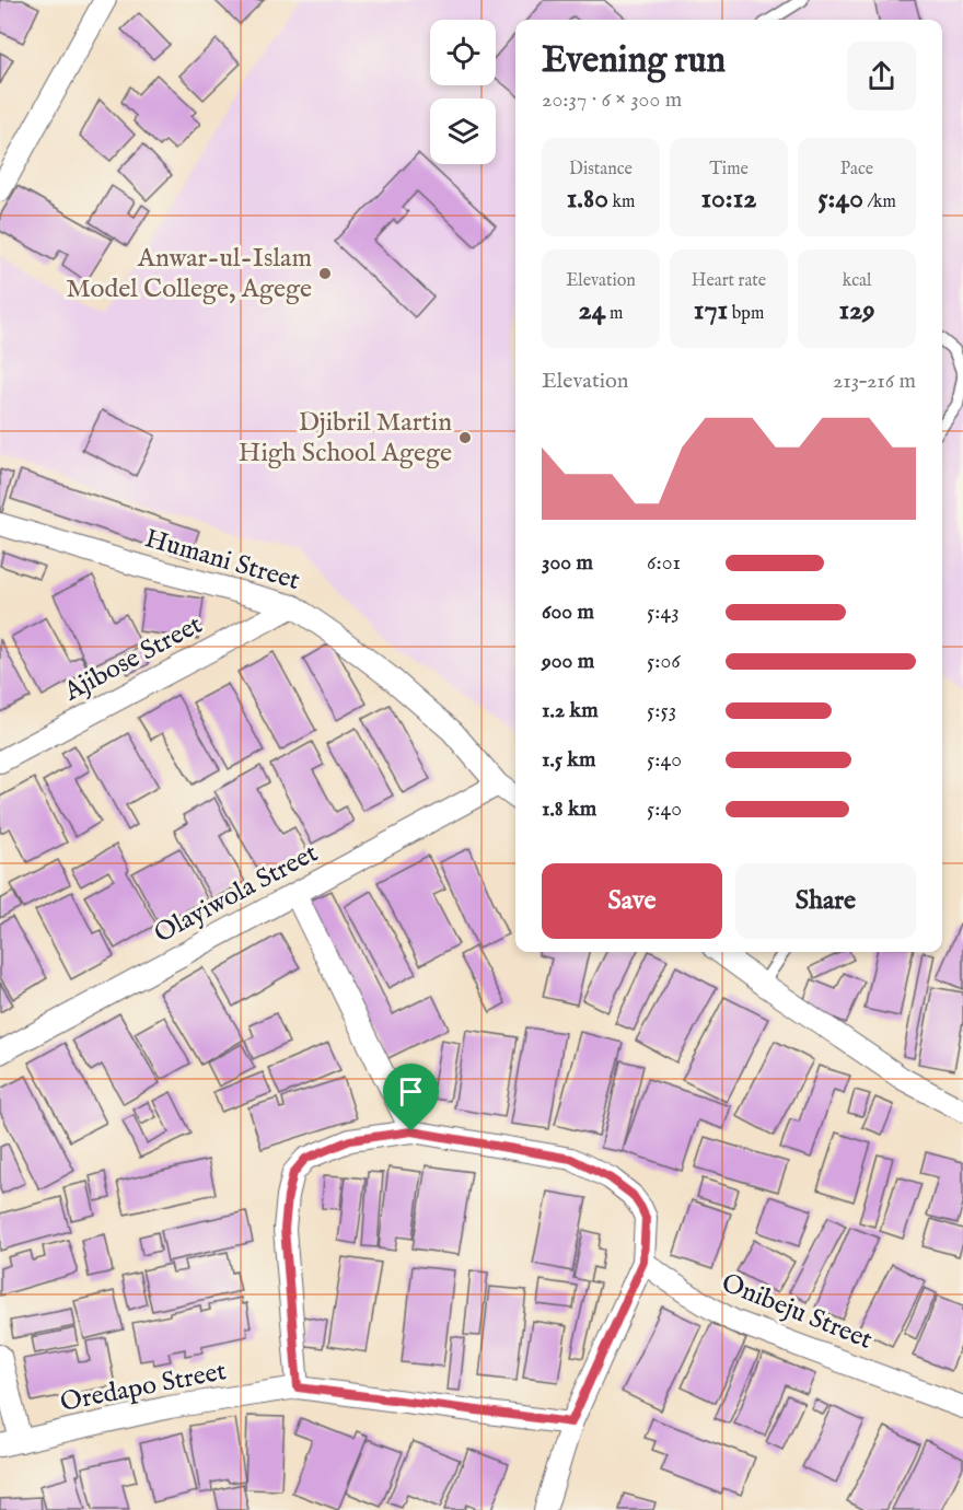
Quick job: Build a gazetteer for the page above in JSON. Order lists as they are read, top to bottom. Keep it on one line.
{"streets":{"street":["Humani Street","Ajibose Street","Olayiwola Street","Onibeju Street","Oredapo Street"]},"crossings":[["Humani Street","Ajibose Street"],["Humani Street","Olayiwola Street"]],"places":["Anwar-ul-Islam Model College, Agege","Djibril Martin High School Agege"],"page":{"heading":["Evening run","20:37 · 6 × 300 m"],"stats":[["Distance","1.80 km"],["Time","10:12"],["Pace","5:40 /km"],["Elevation","24 m"],["Heart rate","171 bpm"],["kcal","129"]],"chart":["Elevation","213–216 m"],"list":[{"name":"300 m","note":"6:01"},{"name":"600 m","note":"5:43"},{"name":"900 m","note":"5:06"},{"name":"1.2 km","note":"5:53"},{"name":"1.5 km","note":"5:40"},{"name":"1.8 km","note":"5:40"}],"buttons":["Save","Share"]}}
